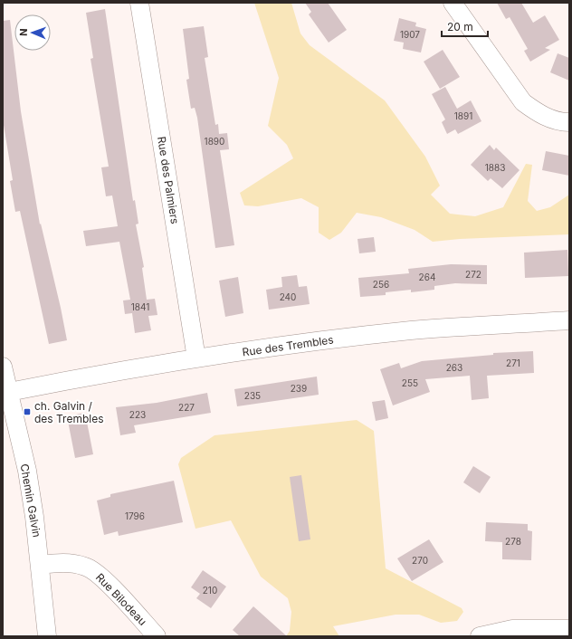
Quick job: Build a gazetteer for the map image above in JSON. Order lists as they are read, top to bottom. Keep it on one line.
{"streets":{"street":["Rue des Palmiers","Rue des Trembles","Chemin Galvin","Rue Bilodeau"]},"crossings":[["Rue des Palmiers","Rue des Trembles"],["Rue des Trembles","Chemin Galvin"],["Chemin Galvin","Rue Bilodeau"]],"places":{"transit":["ch. Galvin / des Trembles"]},"house_numbers":["1907","1891","1890","1883","272","264","256","240","1841","271","263","255","239","235","227","223","1796","278","270","210"],"scale_bar":"20 m","north":"left"}
